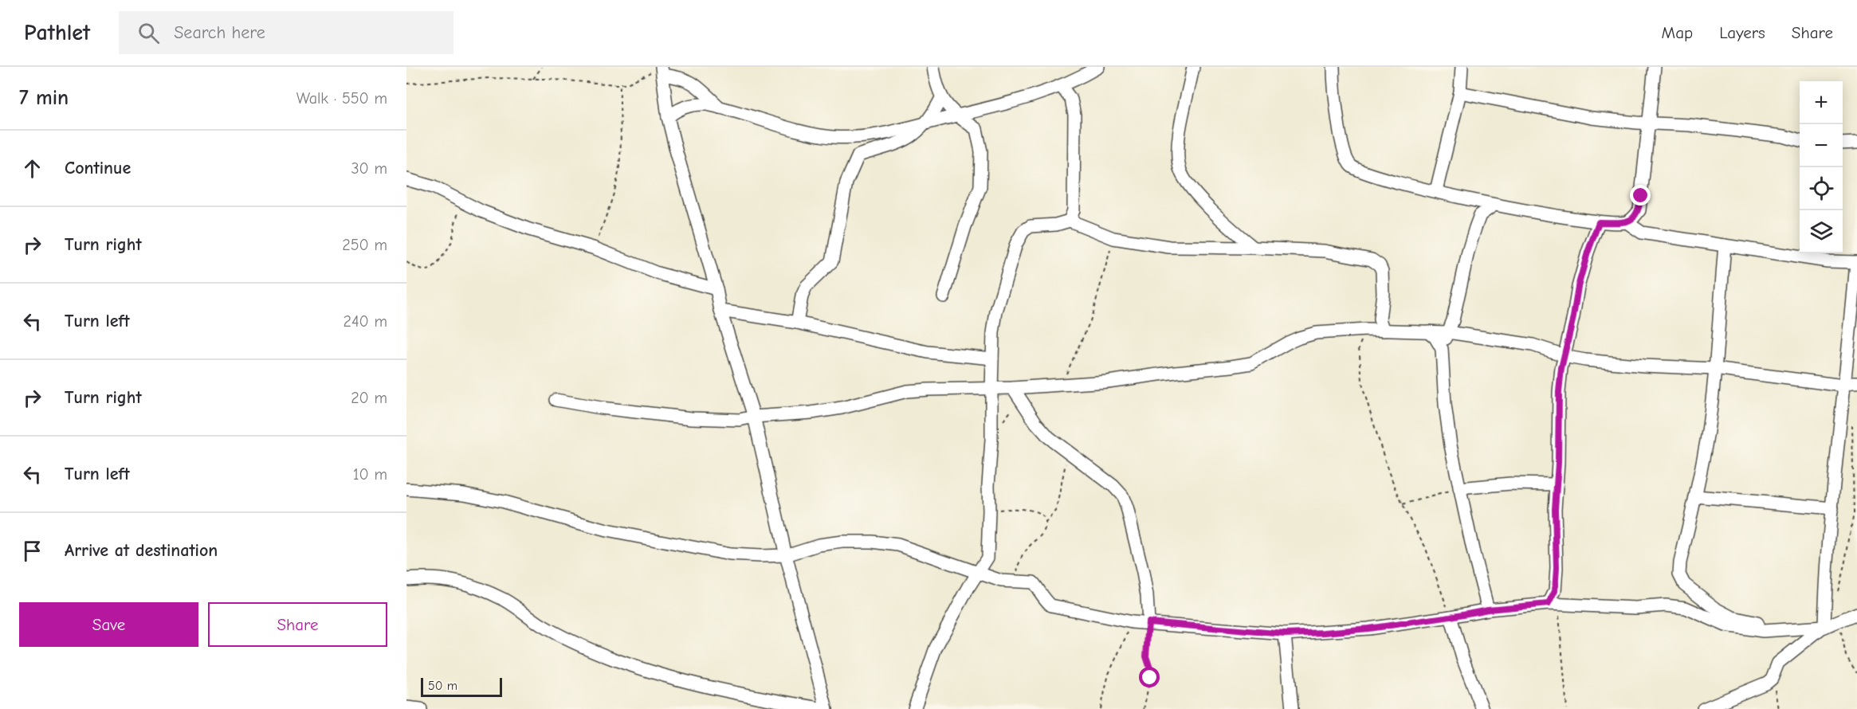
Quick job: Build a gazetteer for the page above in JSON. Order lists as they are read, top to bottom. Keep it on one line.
{"scale_bar":"50 m","page":{"header":"Pathlet","search":"Search here","nav":["Map","Layers","Share"],"heading":["7 min","Walk · 550 m"],"map_buttons":["+","−"],"list":[["Continue","30 m"],["Turn right","250 m"],["Turn left","240 m"],["Turn right","20 m"],["Turn left","10 m"],"Arrive at destination"],"buttons":["Save","Share"],"scale":"50 m"}}
